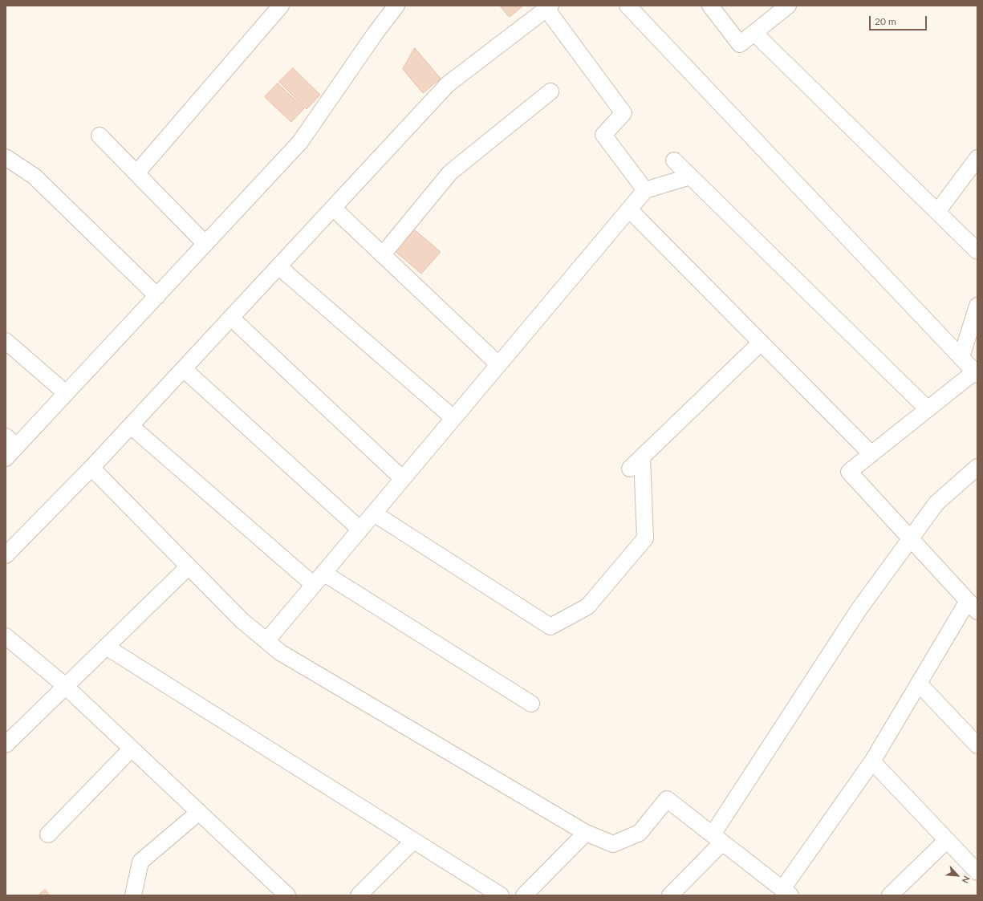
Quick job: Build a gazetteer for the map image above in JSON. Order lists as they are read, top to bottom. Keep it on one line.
{"scale_bar":"20 m","north":"bottom right"}
